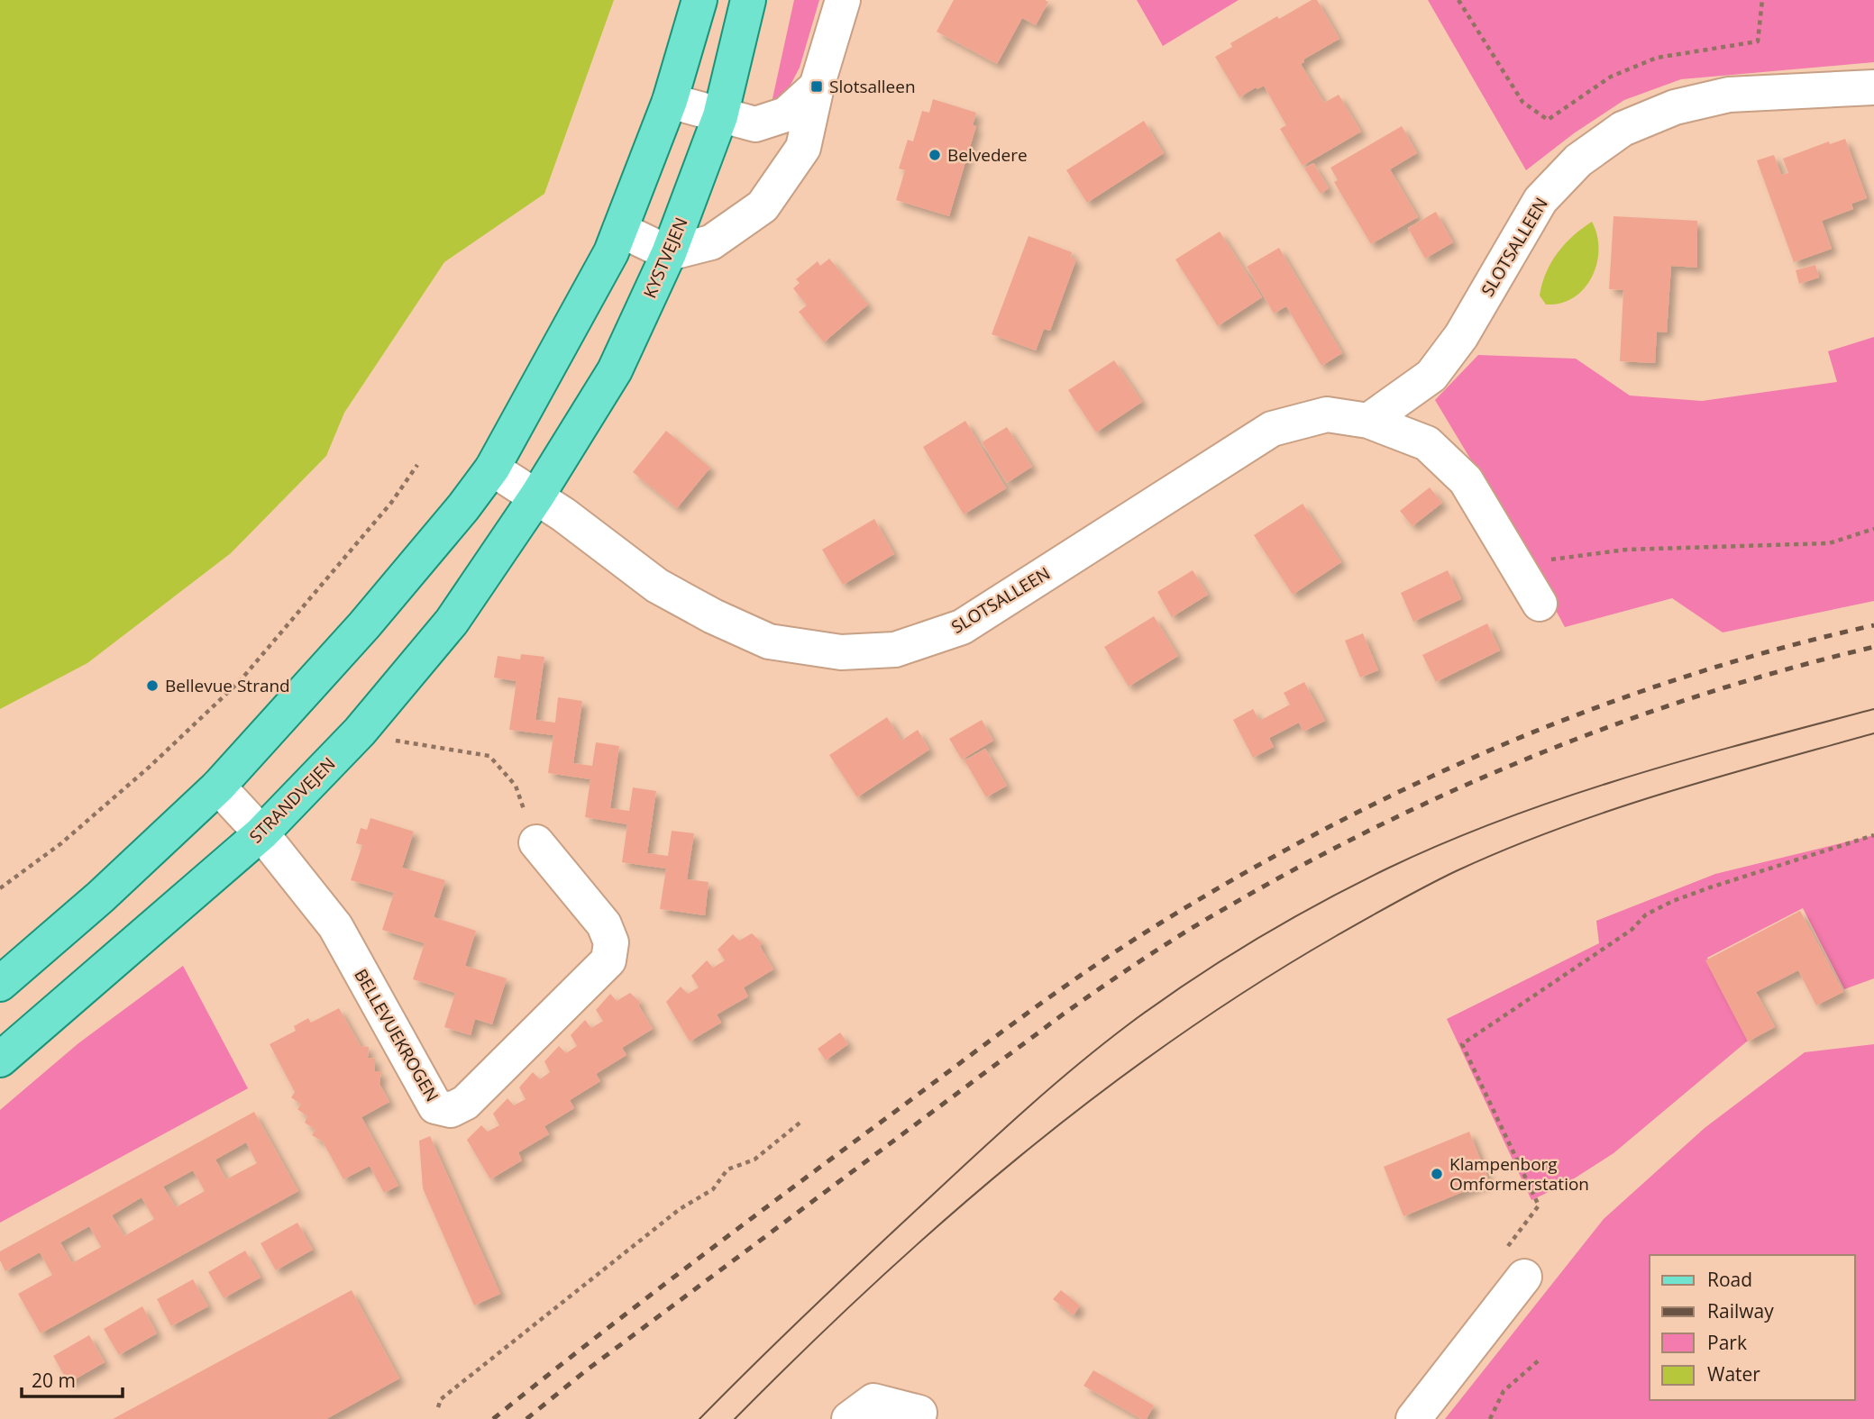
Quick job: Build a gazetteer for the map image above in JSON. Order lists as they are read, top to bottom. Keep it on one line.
{"streets":{"main road":["KYSTVEJEN","STRANDVEJEN"],"street":["SLOTSALLEEN","BELLEVUEKROGEN"]},"crossings":[["SLOTSALLEEN","KYSTVEJEN"],["SLOTSALLEEN","STRANDVEJEN"],["KYSTVEJEN","STRANDVEJEN"],["STRANDVEJEN","BELLEVUEKROGEN"]],"places":{"transit":["Slotsalleen"],"other":["Belvedere","Bellevue Strand","Klampenborg Omformerstation"]},"legend":["Road","Railway","Park","Water"],"scale_bar":"20 m"}
